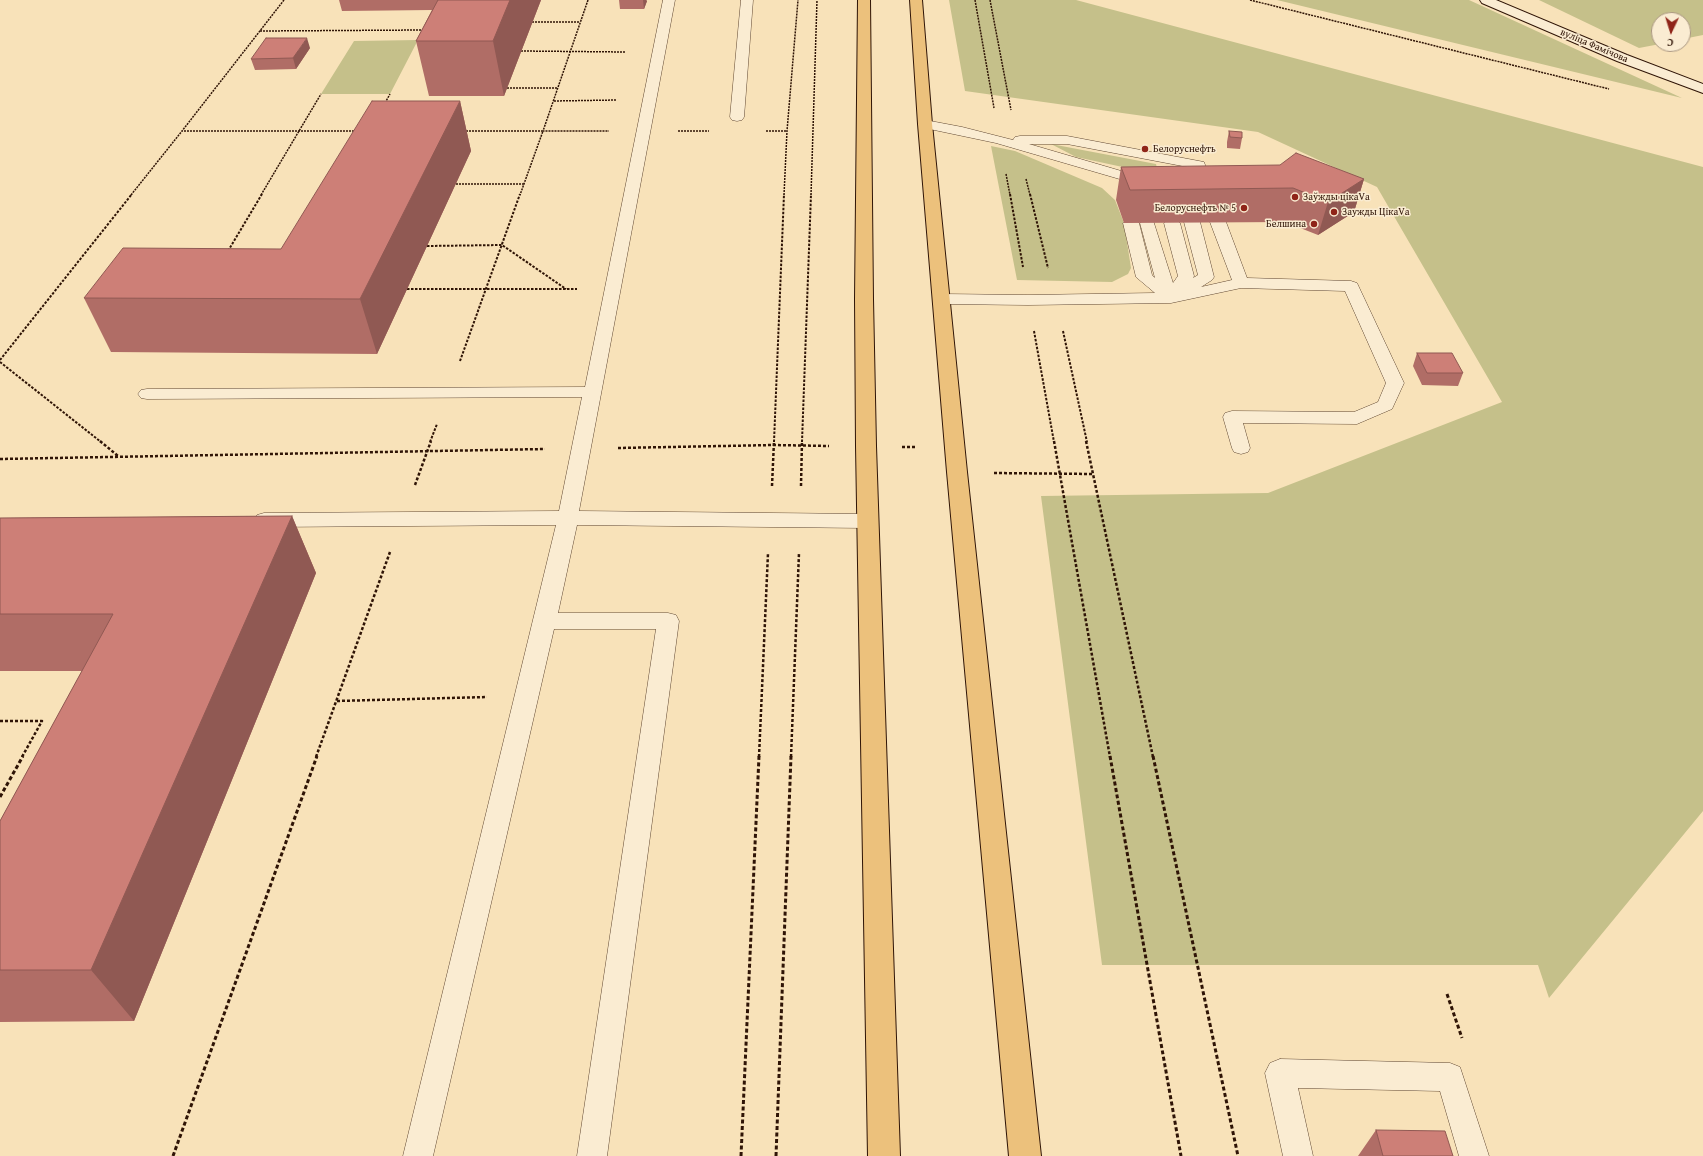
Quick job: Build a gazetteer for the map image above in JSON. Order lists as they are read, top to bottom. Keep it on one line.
{"streets":{"main road":["вуліца Фамічова"]},"places":["Белоруснефть","Заўжды цікаVа","Белоруснефть № 5","Заужды ЦікаVа","Белшина"],"north":"bottom"}
